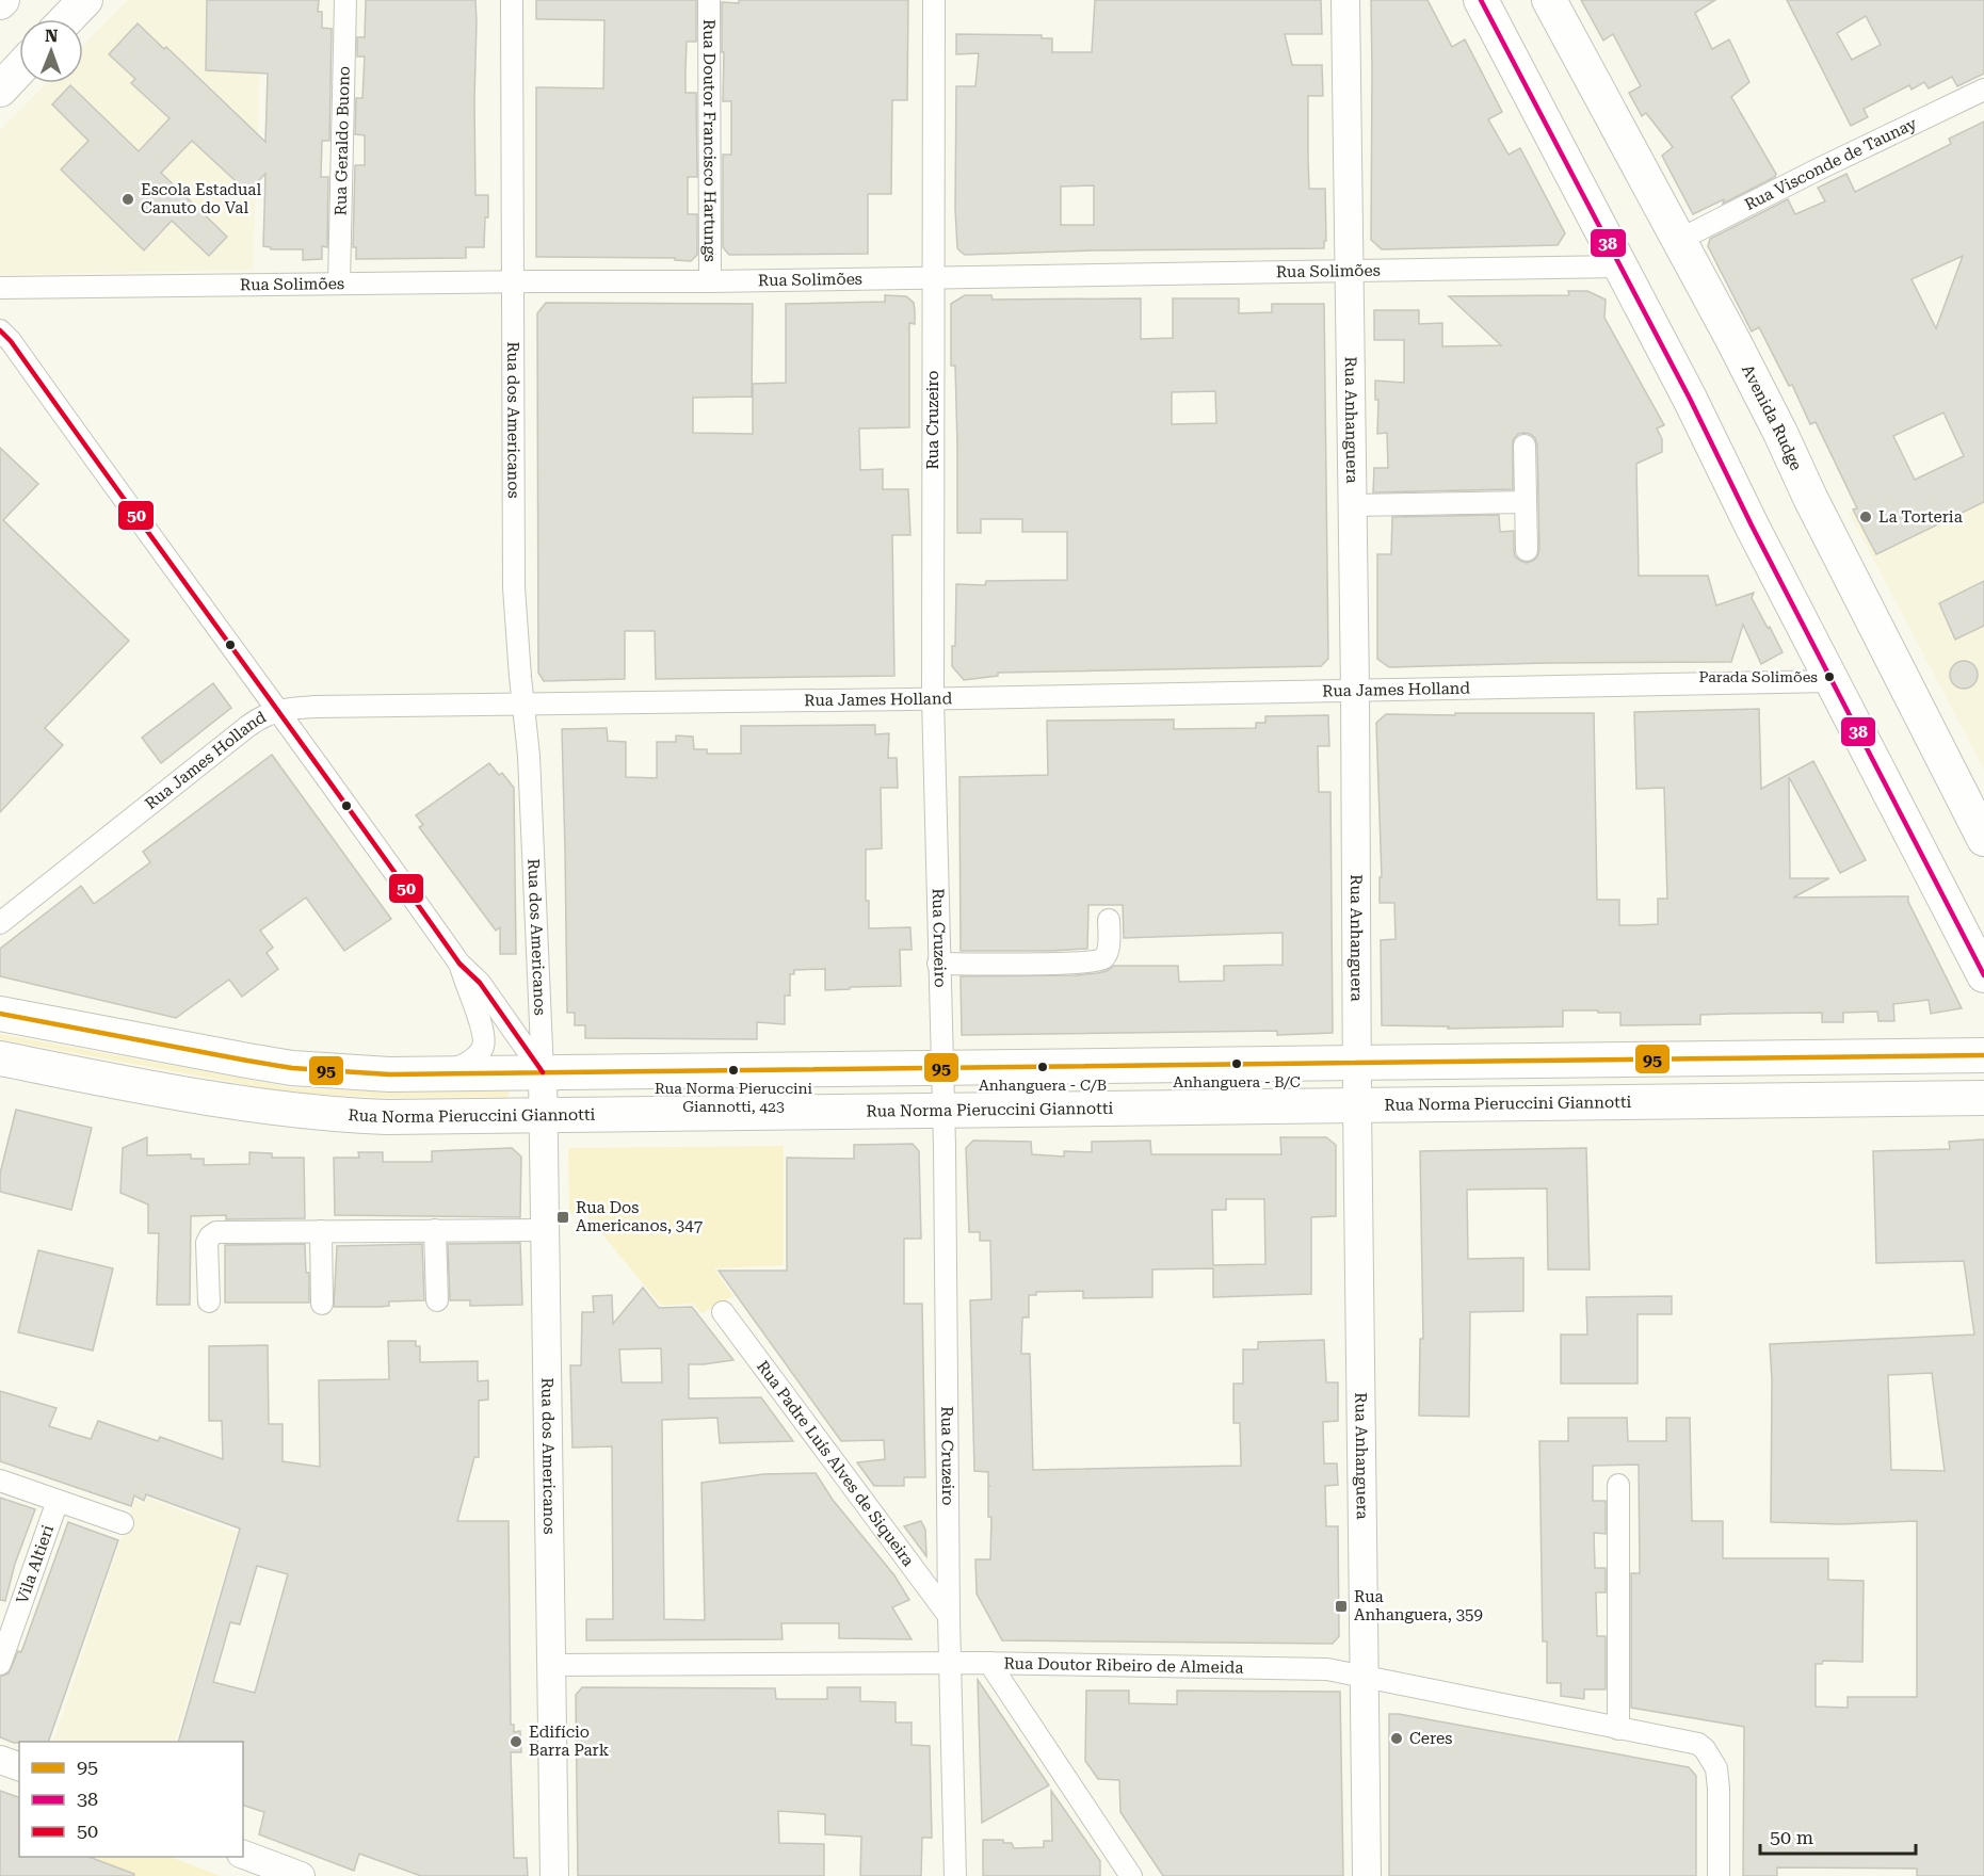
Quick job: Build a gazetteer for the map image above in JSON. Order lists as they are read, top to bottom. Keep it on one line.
{"streets":{"main road":["Avenida Rudge","Rua Norma Pieruccini Giannotti"],"street":["Rua Doutor Francisco Hartungs","Rua Geraldo Buono","Rua Visconde de Taunay","Rua Solimões","Rua Cruzeiro","Rua Anhanguera","Rua dos Americanos","Rua James Holland","Rua Padre Luís Alves de Siqueira","Vila Altieri","Rua Doutor Ribeiro de Almeida"]},"crossings":[["Rua Doutor Francisco Hartungs","Rua Solimões"],["Rua Geraldo Buono","Rua Solimões"],["Rua Visconde de Taunay","Avenida Rudge"],["Rua Solimões","Rua Cruzeiro"],["Rua Solimões","Rua Anhanguera"],["Rua Solimões","Rua dos Americanos"],["Rua Cruzeiro","Rua James Holland"],["Rua Cruzeiro","Rua Norma Pieruccini Giannotti"],["Rua Cruzeiro","Rua Padre Luís Alves de Siqueira"],["Rua Cruzeiro","Rua Doutor Ribeiro de Almeida"],["Rua Anhanguera","Rua James Holland"],["Rua Anhanguera","Rua Norma Pieruccini Giannotti"],["Rua Anhanguera","Rua Doutor Ribeiro de Almeida"],["Rua dos Americanos","Rua James Holland"],["Rua dos Americanos","Rua Norma Pieruccini Giannotti"],["Rua dos Americanos","Rua Doutor Ribeiro de Almeida"]],"places":{"other":["Escola Estadual Canuto do Val","La Torteria","Parada Solimões","Anhanguera - B/C","Anhanguera - C/B","Rua Norma Pieruccini Giannotti, 423","Ceres","Edifício Barra Park"],"transit":["Rua Dos Americanos, 347","Rua Anhanguera, 359"]},"lines":["transit line 38","transit line 50","transit line 95"],"legend":["95","38","50"],"scale_bar":"50 m","north":"top"}
